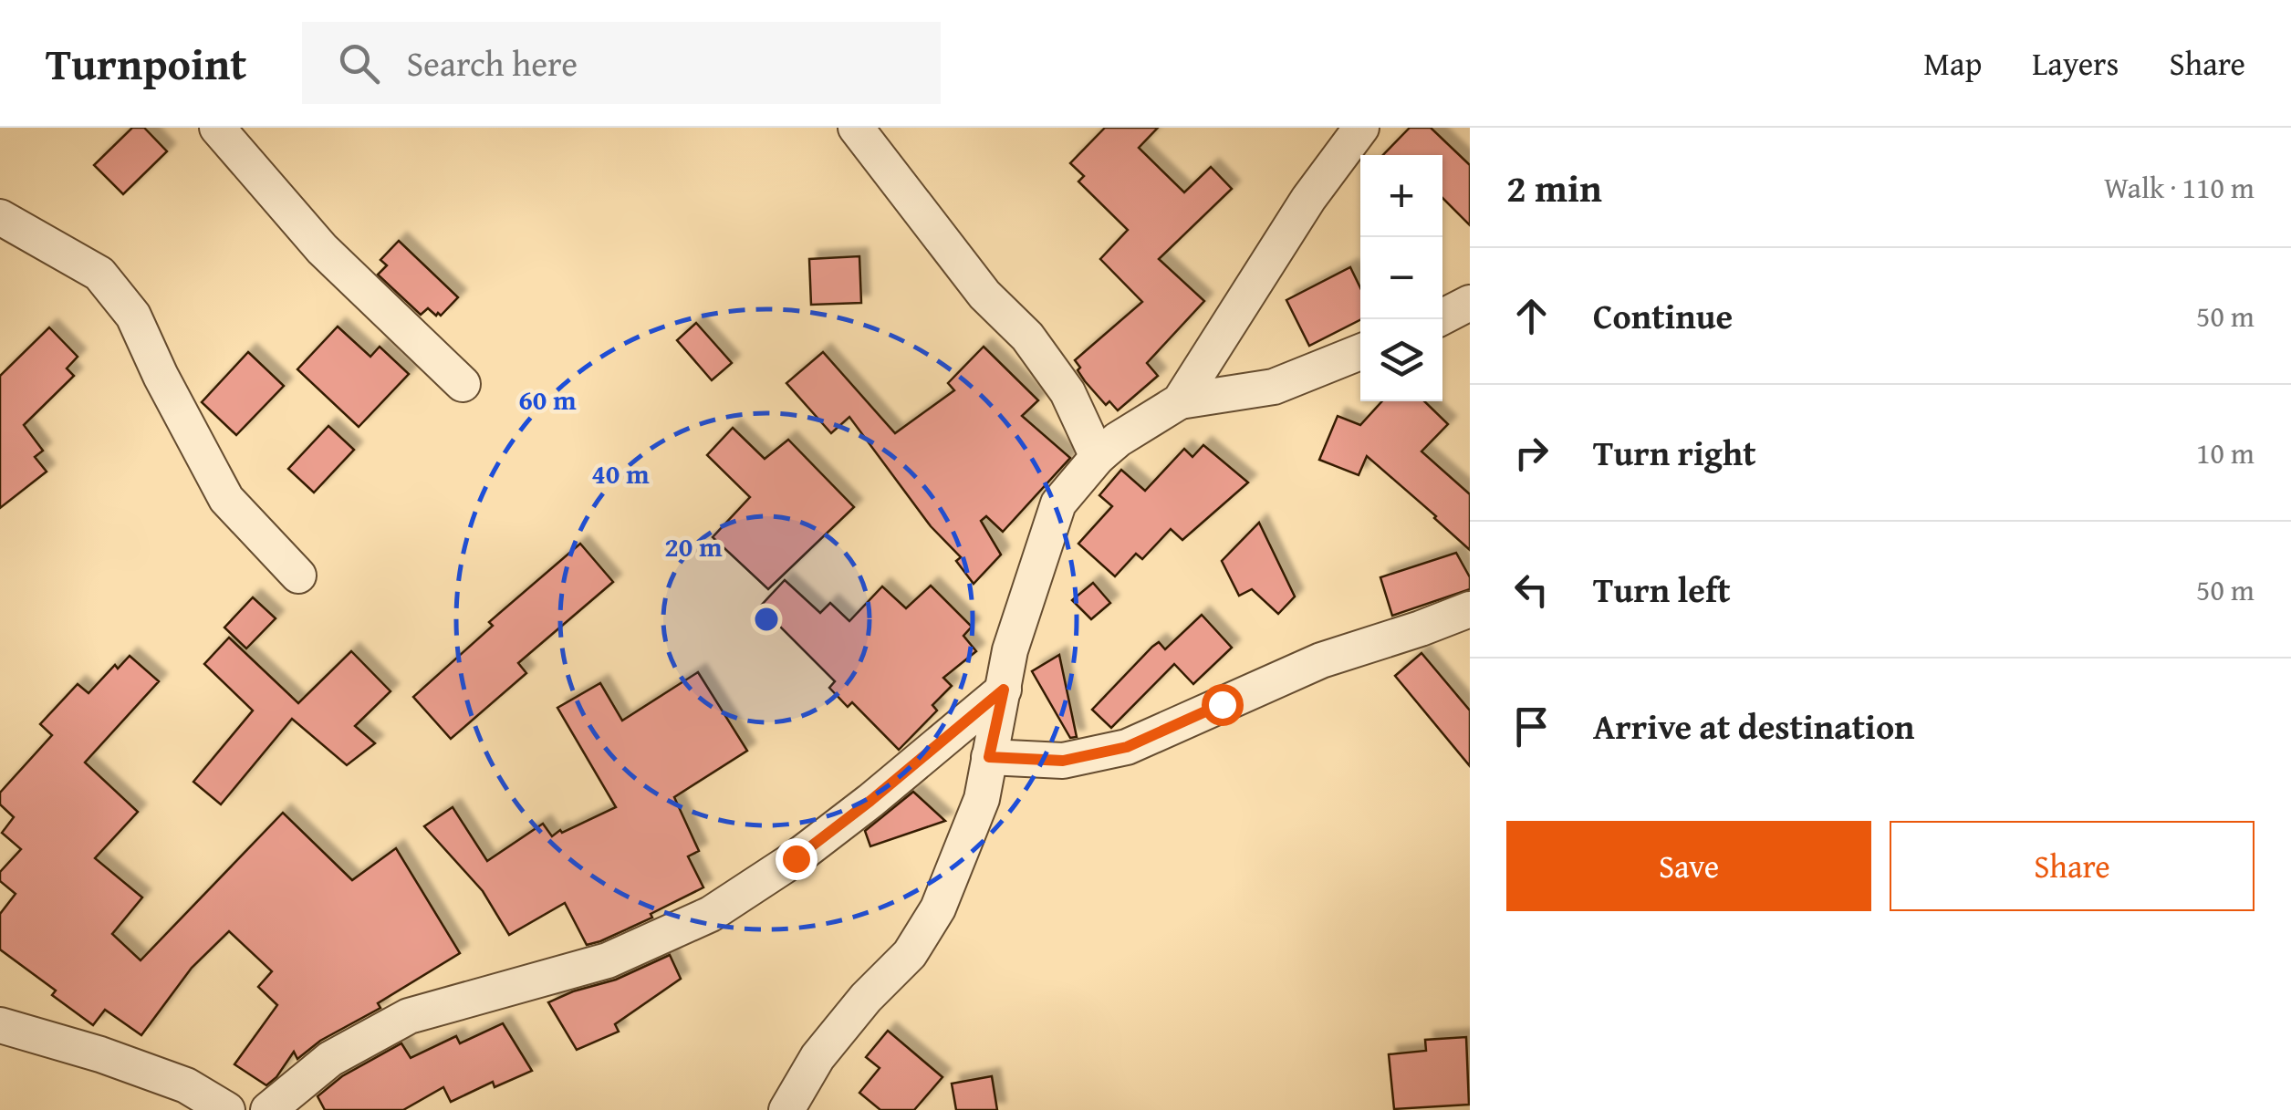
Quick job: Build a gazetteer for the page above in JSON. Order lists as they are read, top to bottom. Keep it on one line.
{"page":{"header":"Turnpoint","search":"Search here","nav":["Map","Layers","Share"],"heading":["2 min","Walk · 110 m"],"map_buttons":["+","−"],"list":[["Continue","50 m"],["Turn right","10 m"],["Turn left","50 m"],"Arrive at destination"],"buttons":["Save","Share"]},"rings":["60 m","40 m","20 m"]}
